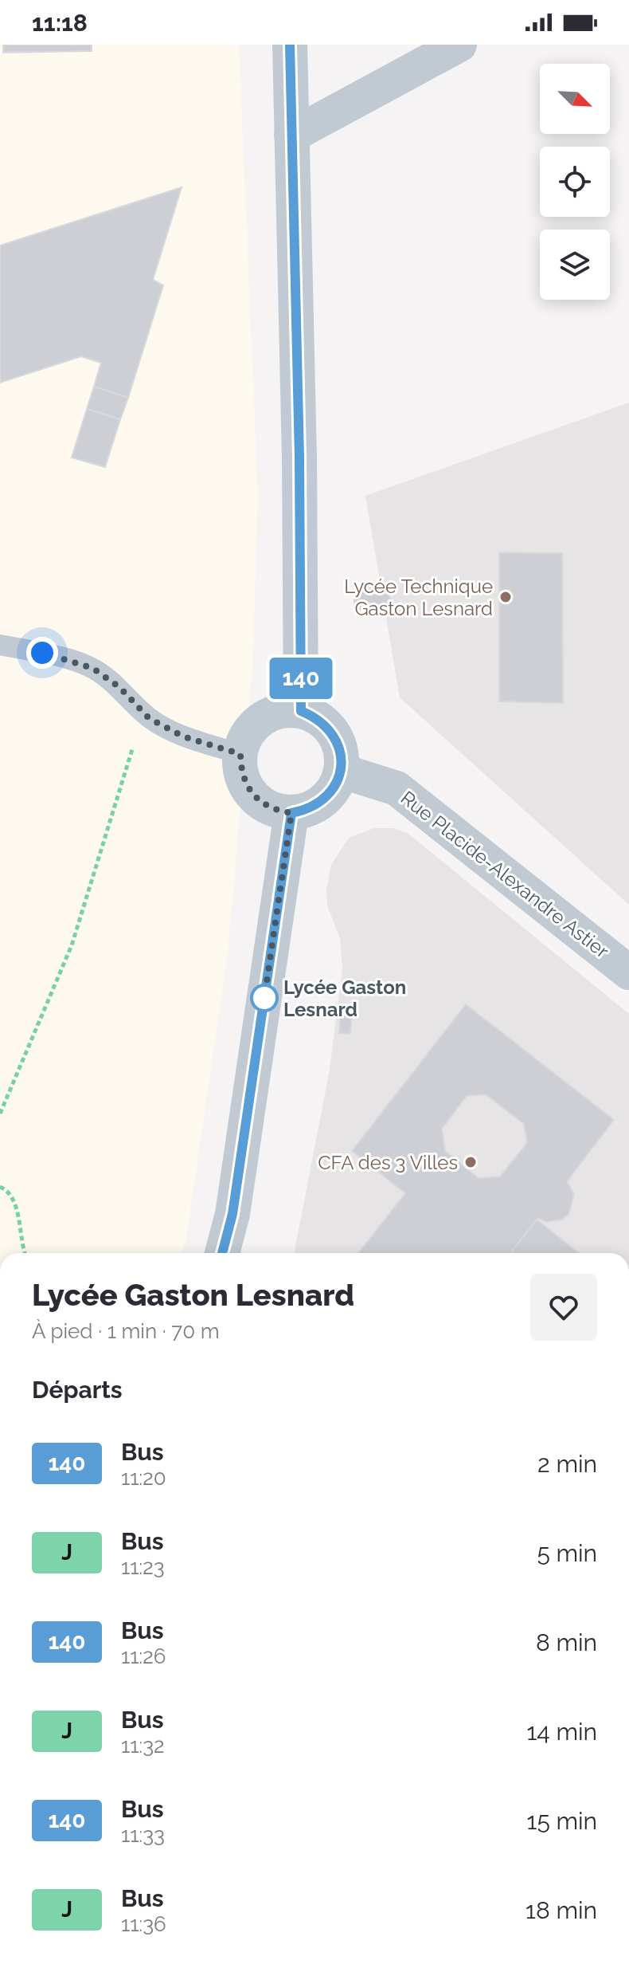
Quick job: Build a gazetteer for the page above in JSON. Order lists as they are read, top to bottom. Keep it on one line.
{"streets":{"street":["Rue Placide-Alexandre Astier"]},"places":["Lycée Technique Gaston Lesnard","Lycée Gaston Lesnard","CFA des 3 Villes"],"lines":["bus line 140"],"north":"bottom right","page":{"status":"11:18","on_map":"140","heading":[["Lycée Gaston Lesnard","À pied · 1 min · 70 m"],"Départs"],"list":[{"mark":"140","name":"Bus","note":"11:20","value":"2 min"},{"mark":"J","name":"Bus","note":"11:23","value":"5 min"},{"mark":"140","name":"Bus","note":"11:26","value":"8 min"},{"mark":"J","name":"Bus","note":"11:32","value":"14 min"},{"mark":"140","name":"Bus","note":"11:33","value":"15 min"},{"mark":"J","name":"Bus","note":"11:36","value":"18 min"}]}}
